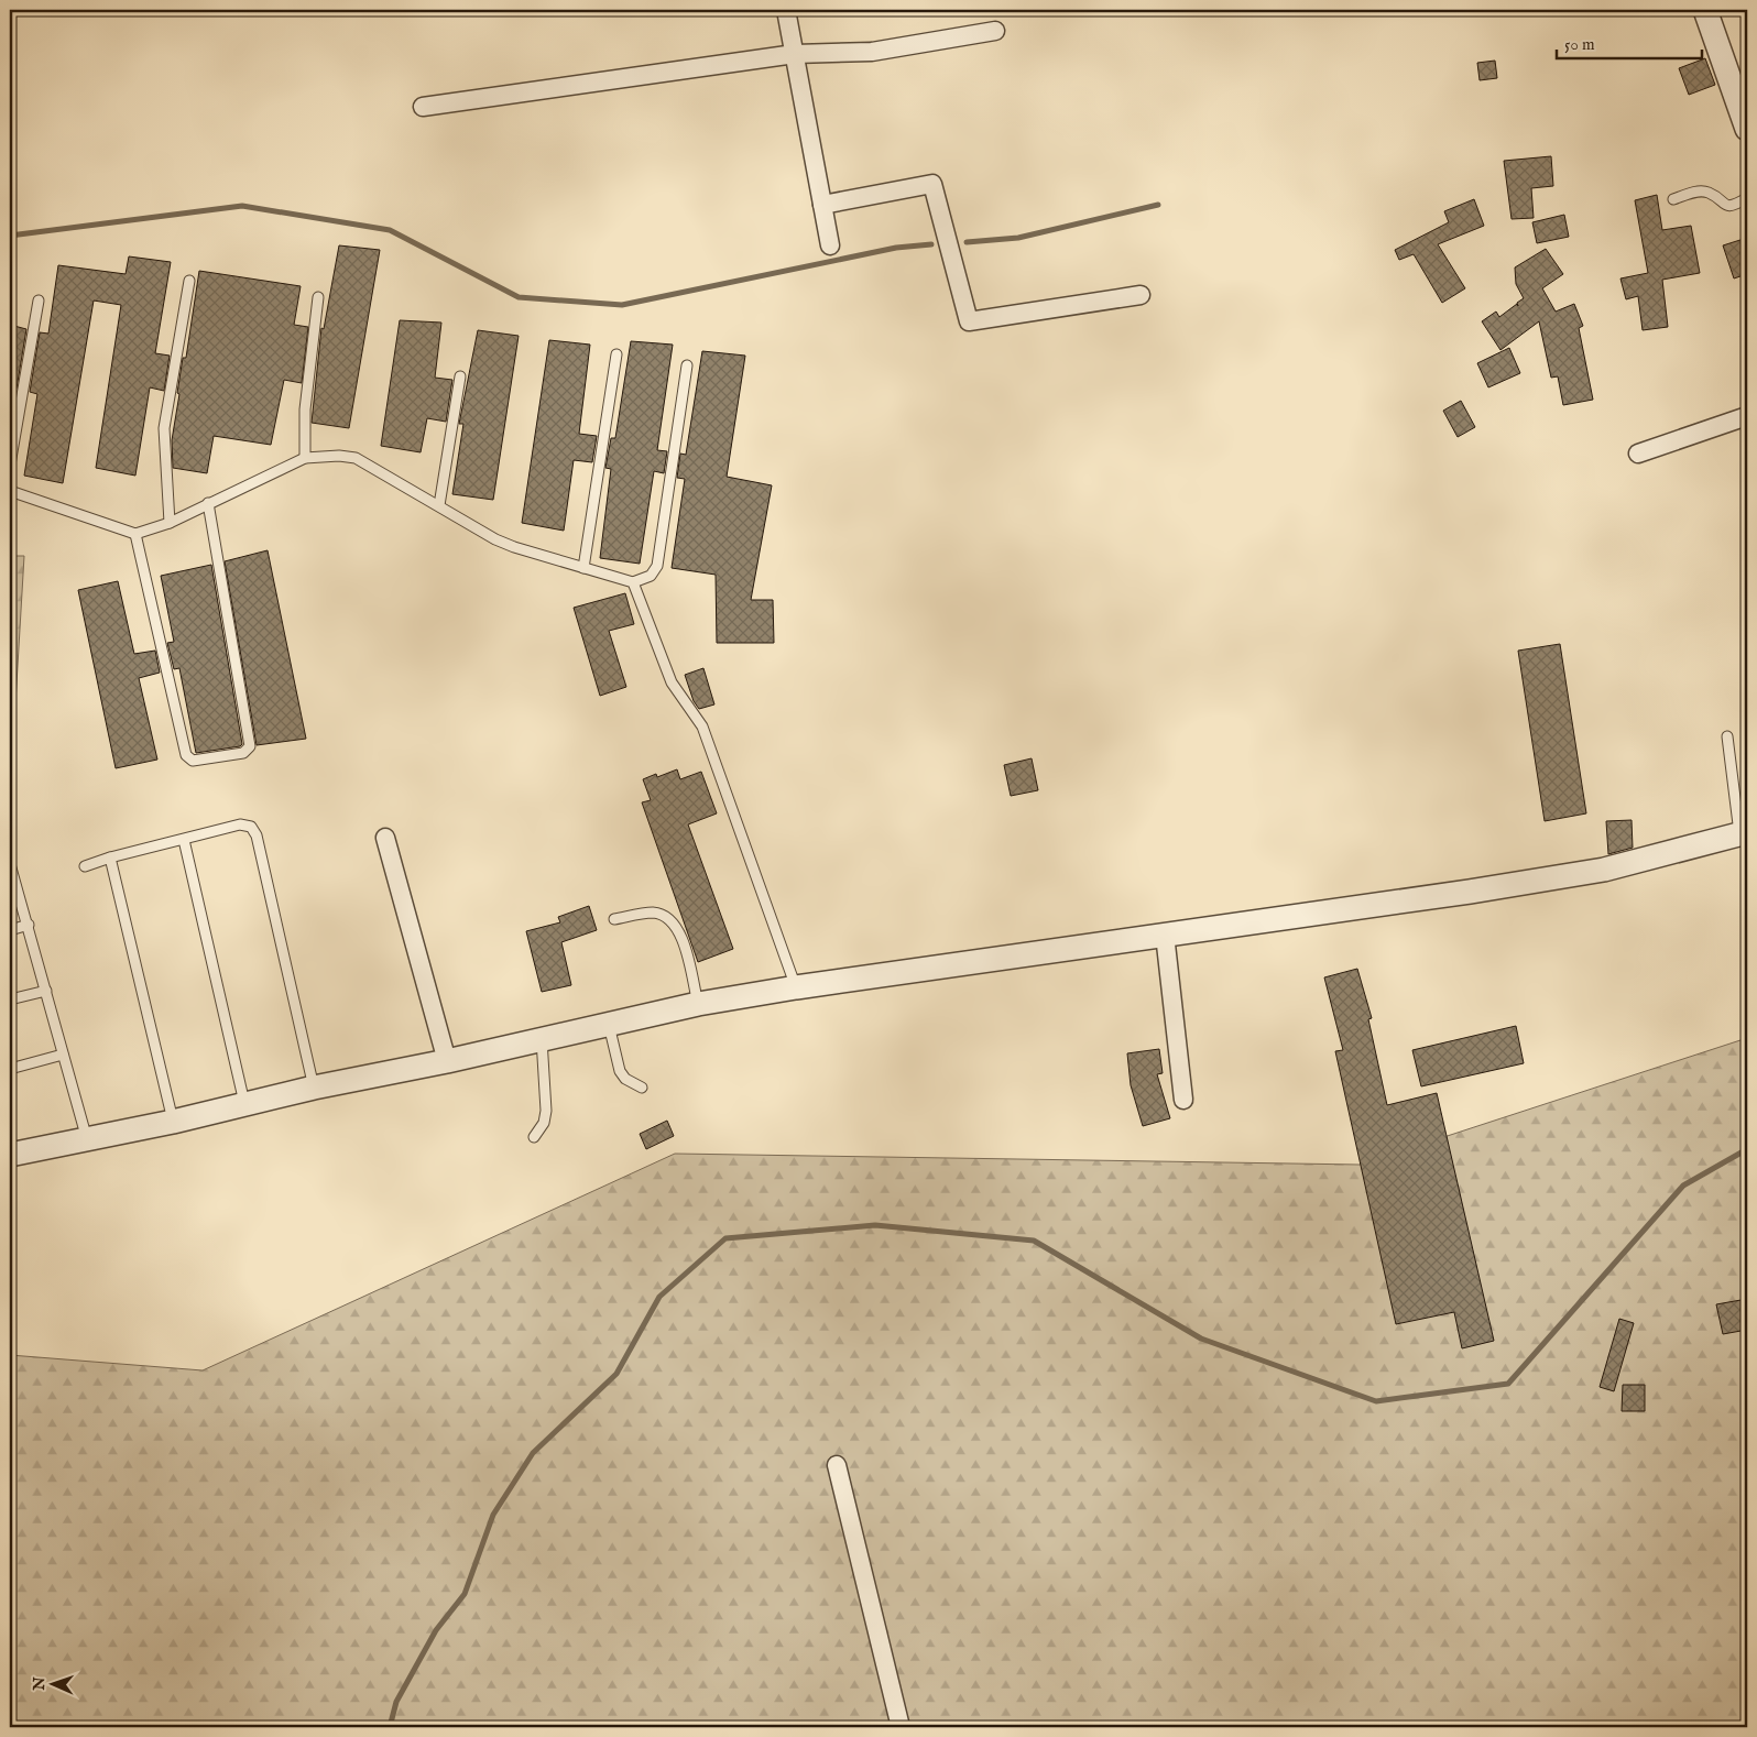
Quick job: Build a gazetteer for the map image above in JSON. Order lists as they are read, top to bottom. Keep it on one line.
{"scale_bar":"50 m","north":"left"}
